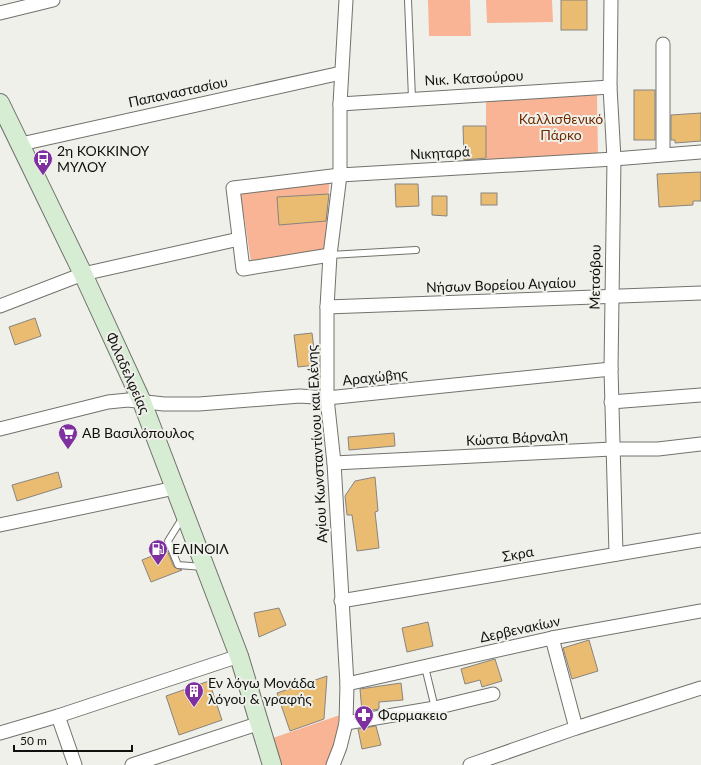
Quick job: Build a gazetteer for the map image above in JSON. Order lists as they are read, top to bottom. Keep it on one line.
{"streets":{"main road":["Φιλαδελφείας"],"street":["Νικ. Κατσούρου","Παπαναστασίου","Νικηταρά","Μετσόβου","Νήσων Βορείου Αιγαίου","Αραχώβης","Κώστα Βάρναλη","Αγίου Κωνσταντίνου και Ελένης","Σκρα","Δερβενακίων"]},"crossings":[["Νικ. Κατσούρου","Μετσόβου"],["Νικ. Κατσούρου","Αγίου Κωνσταντίνου και Ελένης"],["Παπαναστασίου","Φιλαδελφείας"],["Παπαναστασίου","Αγίου Κωνσταντίνου και Ελένης"],["Νικηταρά","Μετσόβου"],["Νικηταρά","Αγίου Κωνσταντίνου και Ελένης"],["Μετσόβου","Νήσων Βορείου Αιγαίου"],["Μετσόβου","Αραχώβης"],["Μετσόβου","Κώστα Βάρναλη"],["Μετσόβου","Σκρα"],["Νήσων Βορείου Αιγαίου","Αγίου Κωνσταντίνου και Ελένης"],["Φιλαδελφείας","Αραχώβης"],["Αραχώβης","Αγίου Κωνσταντίνου και Ελένης"],["Κώστα Βάρναλη","Αγίου Κωνσταντίνου και Ελένης"],["Αγίου Κωνσταντίνου και Ελένης","Σκρα"],["Αγίου Κωνσταντίνου και Ελένης","Δερβενακίων"]],"parks":["Καλλισθενικό Πάρκο"],"places":{"bus stop":["2η ΚΟΚΚΙΝΟΥ ΜΥΛΟΥ"],"supermarket":["ΑΒ Βασιλόπουλος"],"fuel station":["ΕΛΙΝΟΙΛ"],"building":["Εν λόγω Μονάδα λόγου & γραφής"],"pharmacy":["Φαρμακειο"]},"scale_bar":"50 m"}
